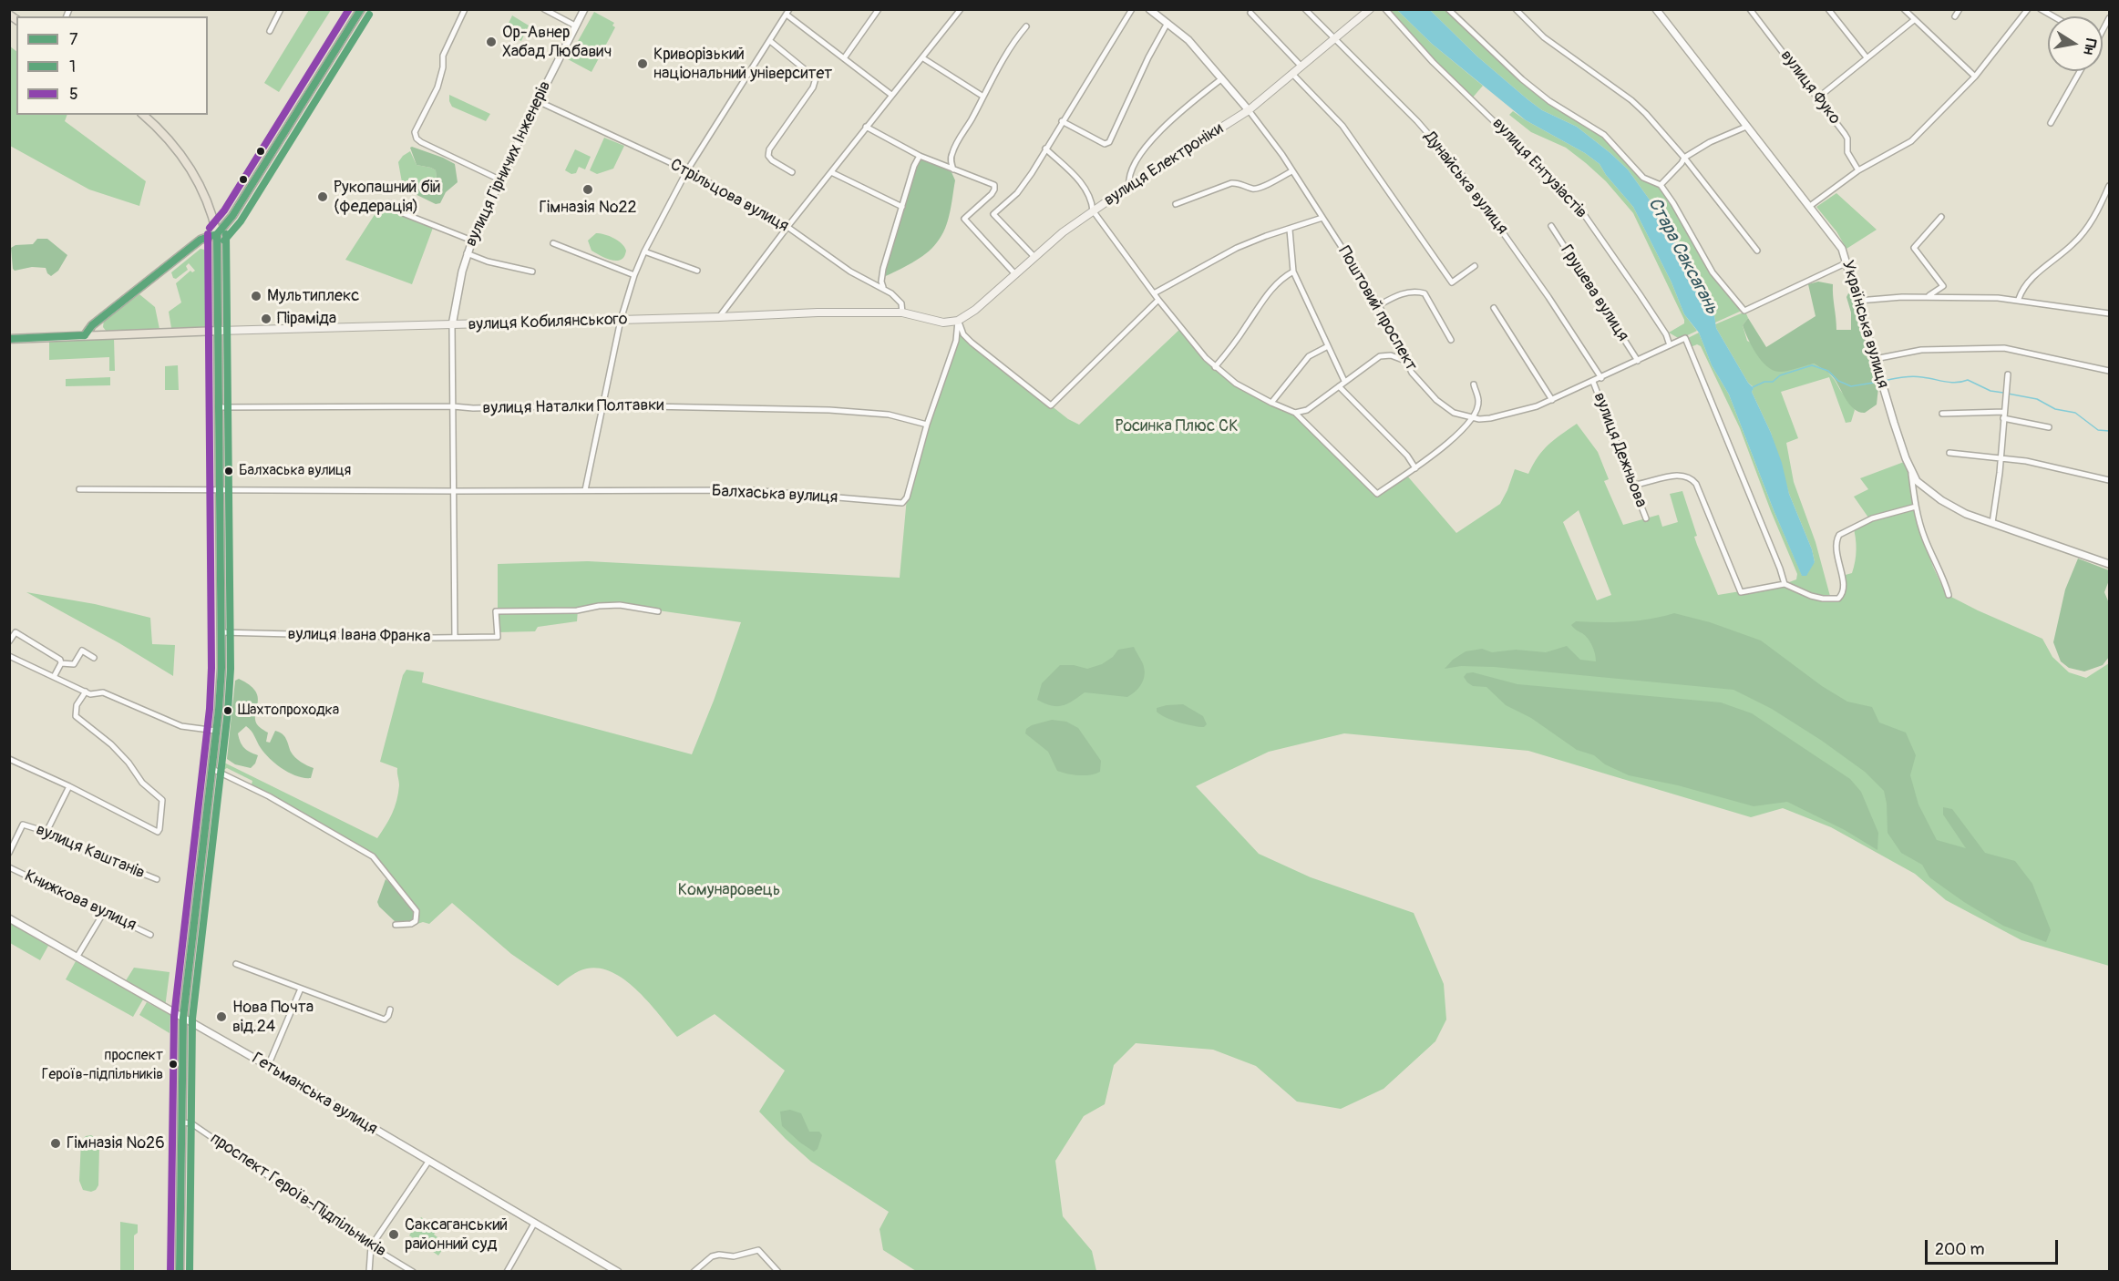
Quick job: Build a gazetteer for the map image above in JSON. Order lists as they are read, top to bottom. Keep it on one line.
{"streets":{"main road":["вулиця Електроніки","вулиця Кобилянського"],"street":["вулиця Фуко","вулиця Гірничих Інженерів","вулиця Ентузіастів","Дунайська вулиця","Стрільцова вулиця","Грушева вулиця","Поштовий проспект","Українська вулиця","вулиця Наталки Полтавки","вулиця Дежньова","Балхаська вулиця","вулиця Івана Франка","вулиця Каштанів","Книжкова вулиця","Гетьманська вулиця","проспект Героїв-Підпільників"]},"crossings":[["вулиця Гірничих Інженерів","Стрільцова вулиця"],["вулиця Гірничих Інженерів","вулиця Кобилянського"],["вулиця Електроніки","Дунайська вулиця"],["вулиця Електроніки","Поштовий проспект"],["вулиця Електроніки","вулиця Кобилянського"],["вулиця Електроніки","Балхаська вулиця"],["вулиця Ентузіастів","Поштовий проспект"],["Дунайська вулиця","Поштовий проспект"],["Стрільцова вулиця","вулиця Кобилянського"],["Грушева вулиця","Поштовий проспект"],["Поштовий проспект","вулиця Дежньова"],["вулиця Кобилянського","Балхаська вулиця"],["вулиця Наталки Полтавки","Балхаська вулиця"]],"water":["Стара Саксагань"],"parks":["Росинка Плюс СК","Комунаровець"],"places":["Ор-Авнер Хабад Любавич","Криворізький національний університет","Гімназія №22","Рукопашний бій (федерація)","Мультиплекс","Піраміда","Балхаська вулиця","Шахтопроходка","Нова Почта від.24","проспект Героїв-підпільників","Гімназія №26","Саксаганський районний суд"],"lines":["transit line 7","transit line 5","transit line 1"],"legend":["7","1","5"],"scale_bar":"200 m","north":"right"}
